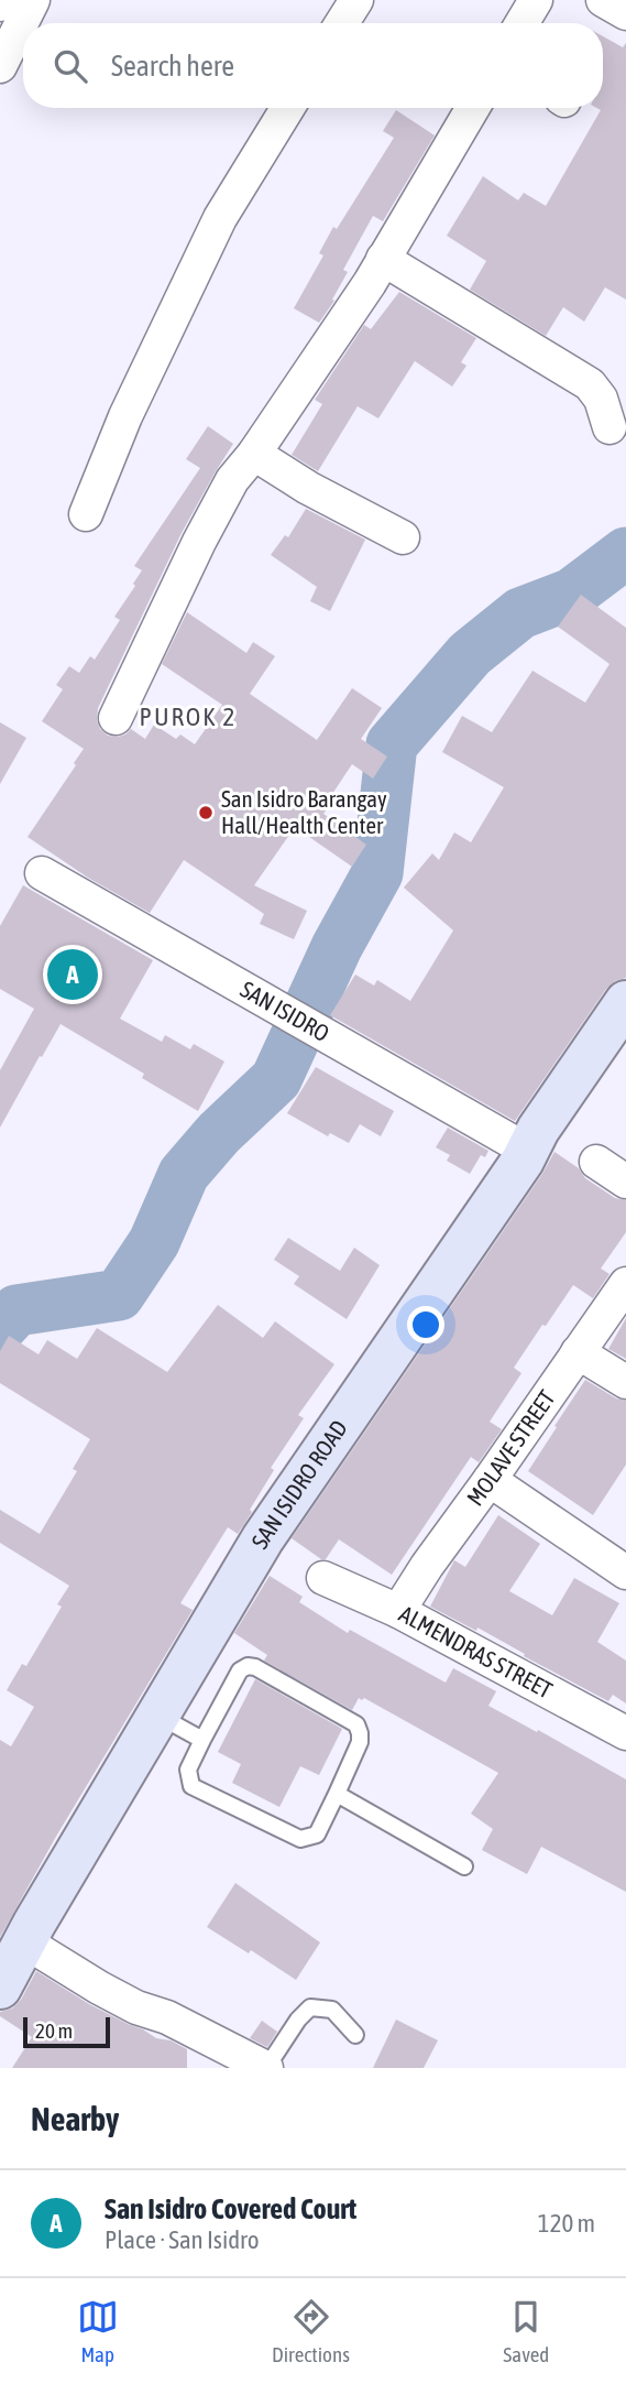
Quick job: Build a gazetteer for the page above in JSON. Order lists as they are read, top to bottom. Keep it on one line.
{"streets":{"main road":["SAN ISIDRO ROAD"],"street":["SAN ISIDRO","MOLAVE STREET","ALMENDRAS STREET"]},"crossings":[["SAN ISIDRO","SAN ISIDRO ROAD"],["MOLAVE STREET","ALMENDRAS STREET"]],"districts":["PUROK 2"],"places":["San Isidro Barangay Hall/Health Center"],"scale_bar":"20 m","page":{"search":"Search here","pins":"A","scale":"20 m","heading":"Nearby","list":[{"mark":"A","name":"San Isidro Covered Court","note":"Place · San Isidro","value":"120 m"}],"nav":["Map","Directions","Saved"]}}
